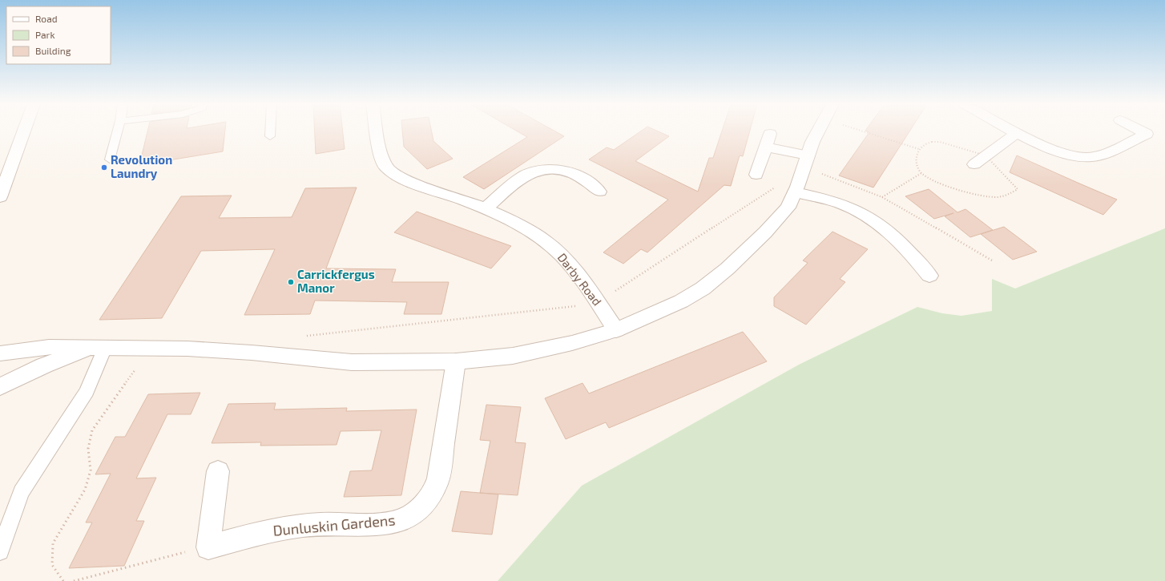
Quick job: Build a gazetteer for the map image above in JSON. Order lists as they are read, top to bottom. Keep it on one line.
{"streets":{"street":["Darby Road","Dunluskin Gardens"]},"places":["Revolution Laundry","Carrickfergus Manor"],"legend":["Road","Park","Building"]}
